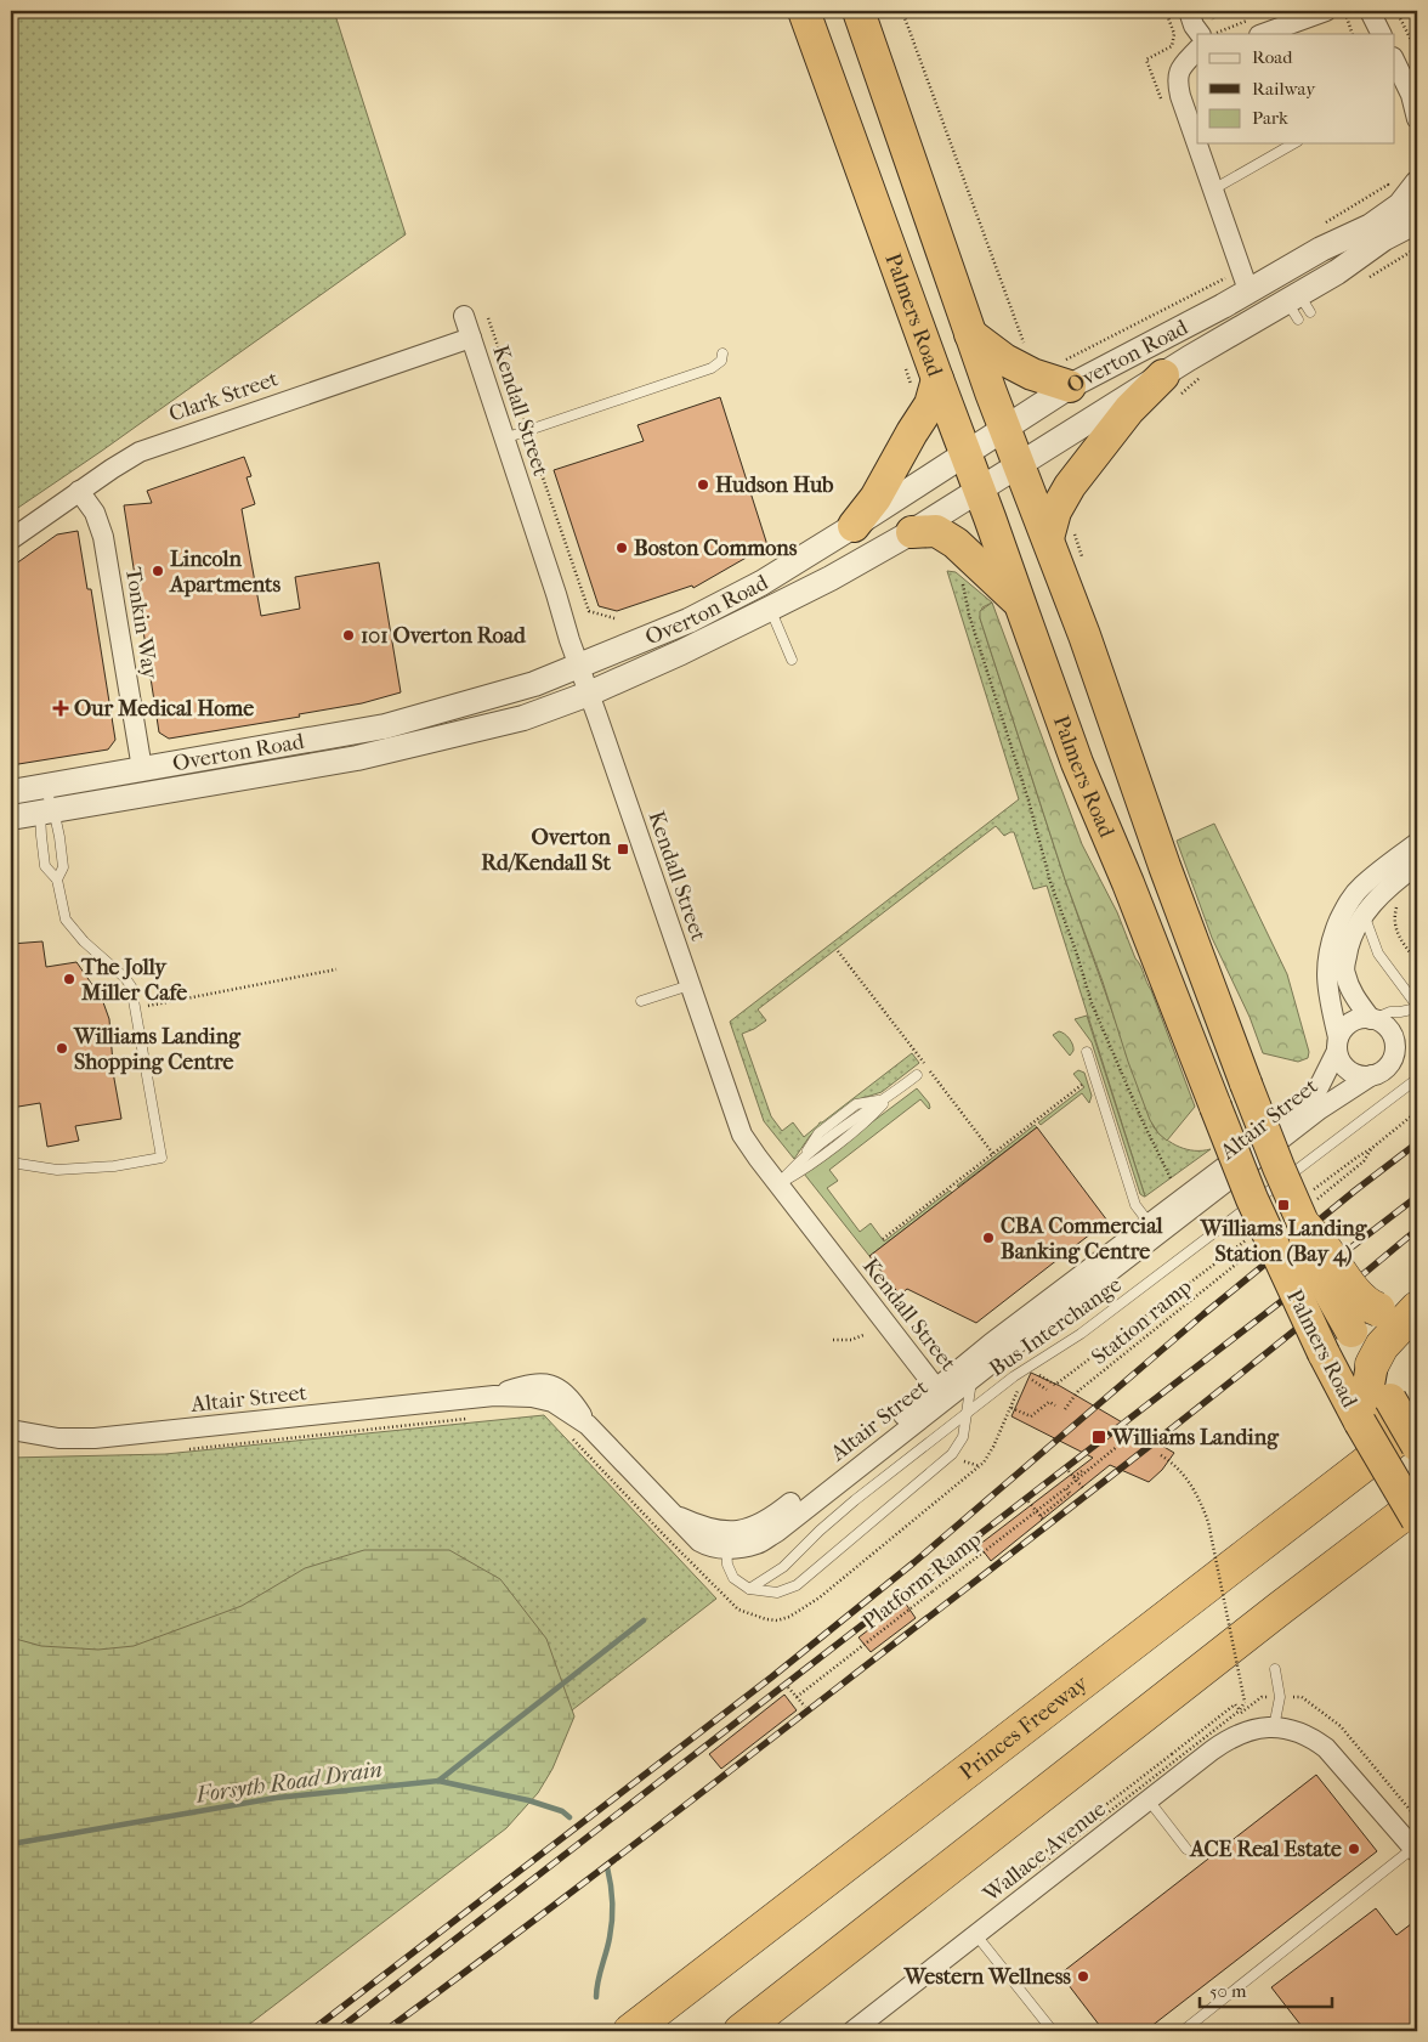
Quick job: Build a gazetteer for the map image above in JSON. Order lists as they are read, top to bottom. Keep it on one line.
{"streets":{"highway":["Palmers Road","Princes Freeway"],"street":["Overton Road","Clark Street","Kendall Street","Tonkin Way","Altair Street","Wallace Avenue"],"lane":["Bus Interchange"],"path":["Station ramp","Platform Ramp"]},"crossings":[["Palmers Road","Overton Road"],["Overton Road","Kendall Street"],["Overton Road","Tonkin Way"],["Clark Street","Kendall Street"],["Clark Street","Tonkin Way"],["Kendall Street","Altair Street"]],"water":["Forsyth Road Drain"],"places":{"other":["Hudson Hub","Boston Commons","Lincoln Apartments","101 Overton Road","The Jolly Miller Cafe","Williams Landing Shopping Centre","CBA Commercial Banking Centre","ACE Real Estate","Western Wellness"],"health":["Our Medical Home"],"transit":["Overton Rd/Kendall St","Williams Landing Station (Bay 4)","Williams Landing"]},"legend":["Road","Railway","Park"],"scale_bar":"50 m"}
